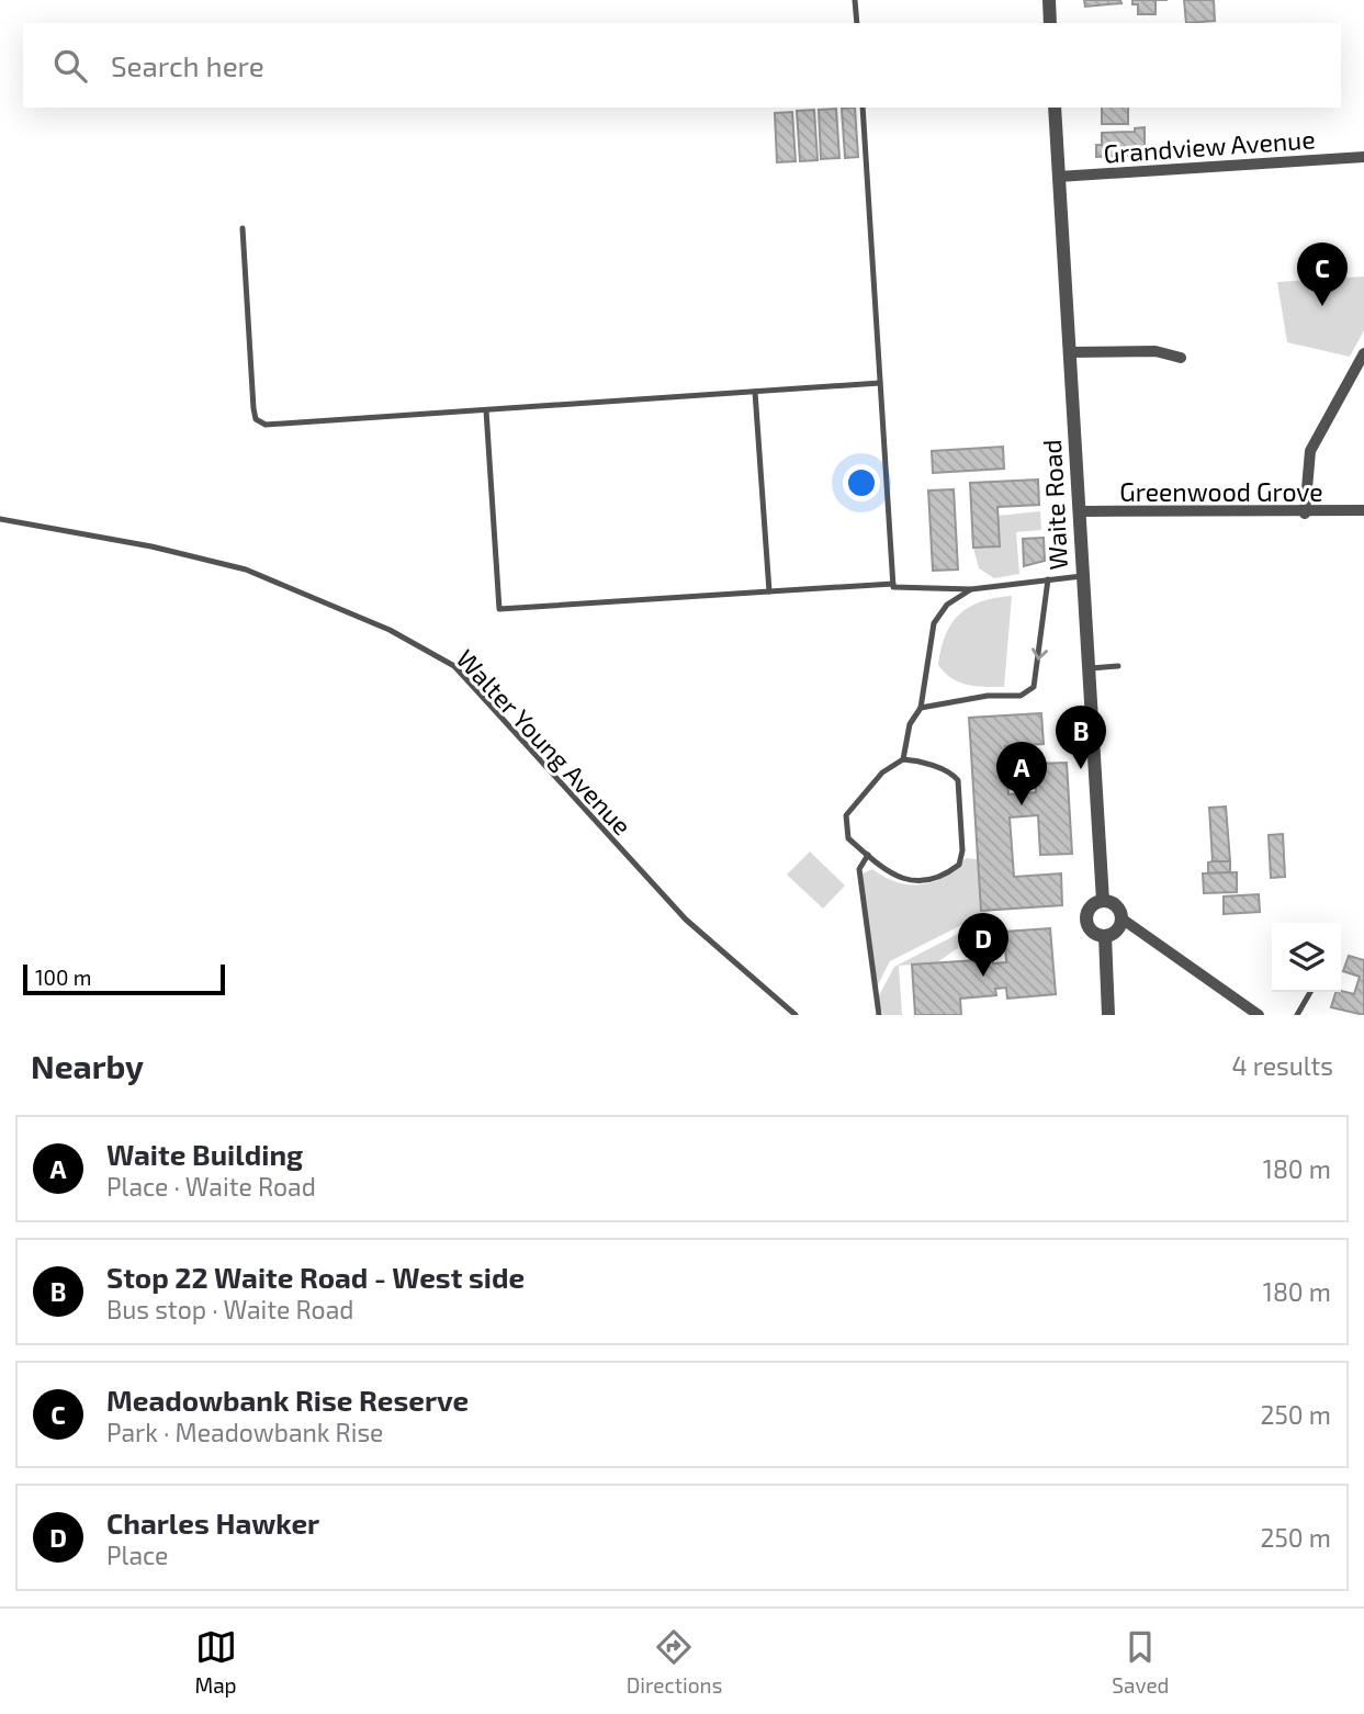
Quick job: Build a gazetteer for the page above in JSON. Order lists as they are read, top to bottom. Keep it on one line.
{"streets":{"street":["Grandview Avenue","Greenwood Grove","Waite Road"],"lane":["Walter Young Avenue"]},"crossings":[["Grandview Avenue","Waite Road"],["Greenwood Grove","Waite Road"]],"scale_bar":"100 m","page":{"search":"Search here","pins":["C","B","A","D"],"scale":"100 m","heading":["Nearby","4 results"],"list":[{"mark":"A","name":"Waite Building","note":"Place · Waite Road","value":"180 m"},{"mark":"B","name":"Stop 22 Waite Road - West side","note":"Bus stop · Waite Road","value":"180 m"},{"mark":"C","name":"Meadowbank Rise Reserve","note":"Park · Meadowbank Rise","value":"250 m"},{"mark":"D","name":"Charles Hawker","note":"Place","value":"250 m"}],"nav":["Map","Directions","Saved"]}}
